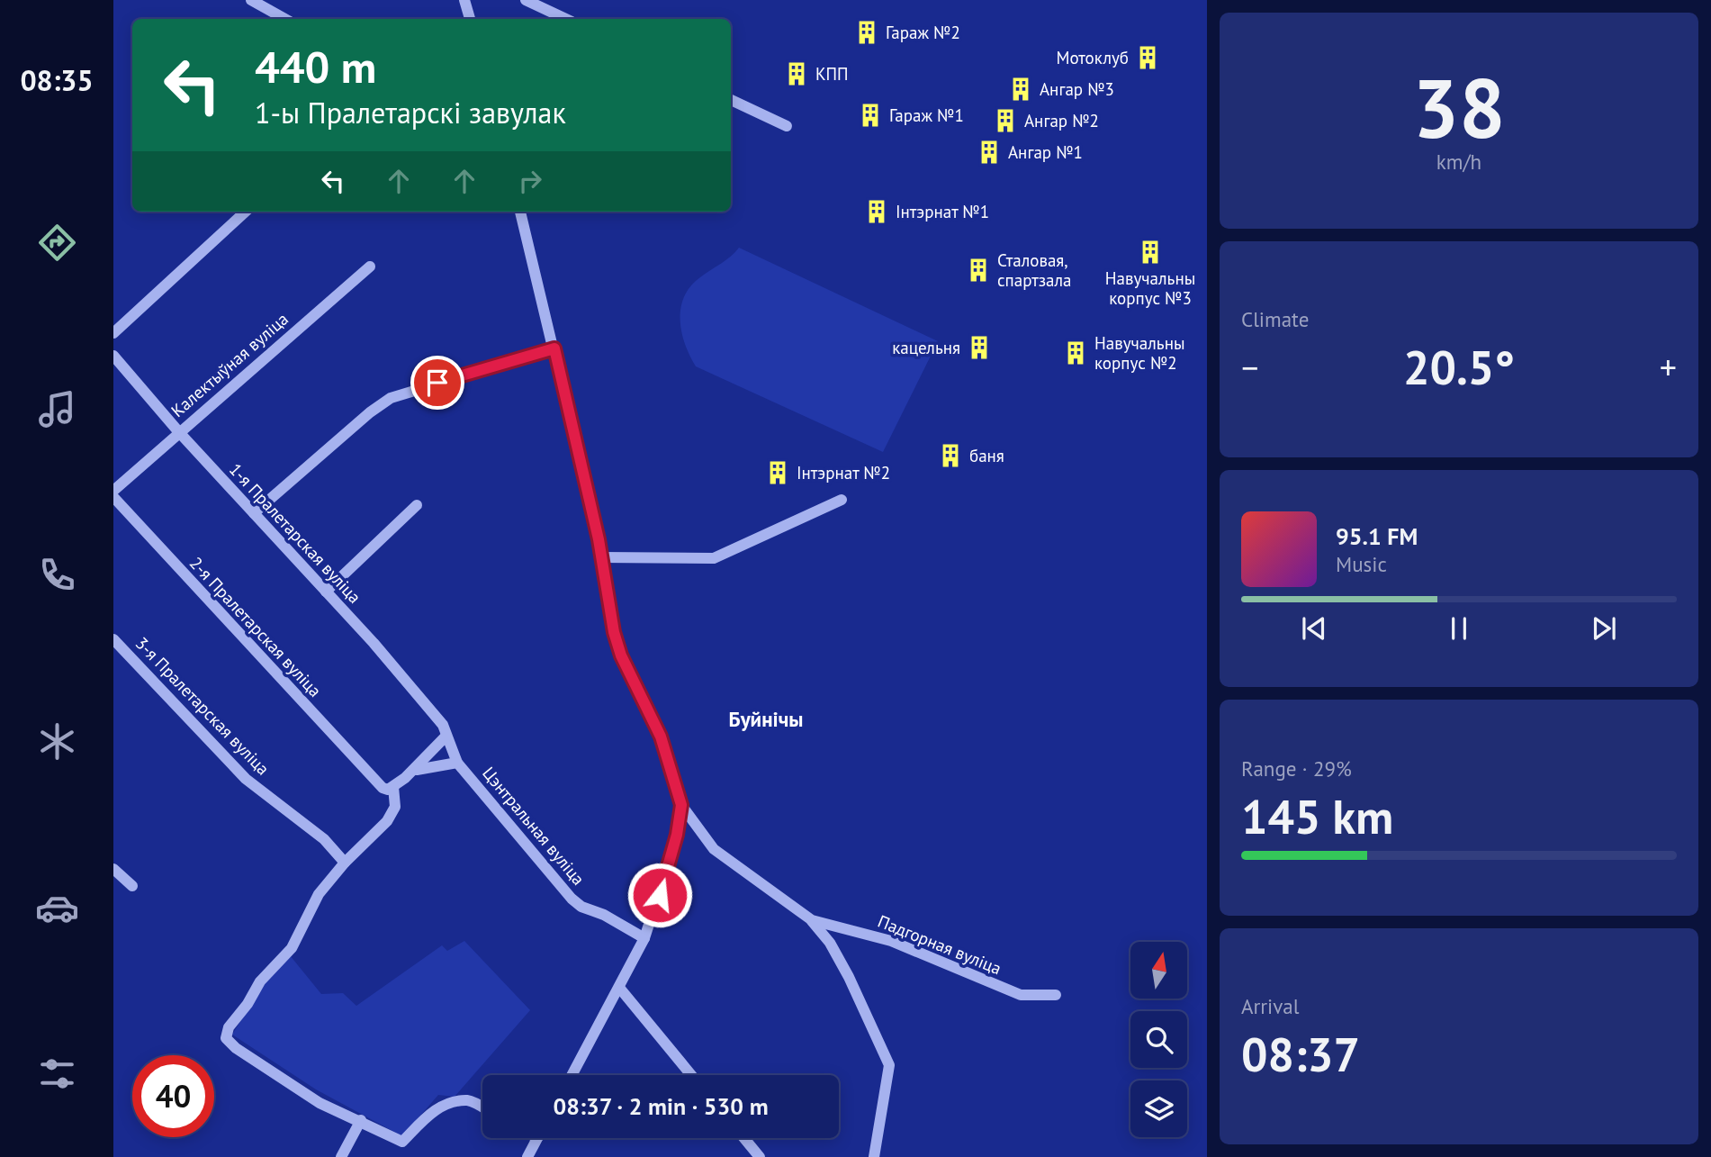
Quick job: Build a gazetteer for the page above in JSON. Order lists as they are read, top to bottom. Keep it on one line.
{"streets":{"street":["Калектыўная вуліца","1-я Пралетарская вуліца","2-я Пралетарская вуліца","3-я Пралетарская вуліца","Цэнтральная вуліца","Падгорная вуліца"]},"crossings":[["Калектыўная вуліца","1-я Пралетарская вуліца"],["1-я Пралетарская вуліца","Цэнтральная вуліца"]],"districts":["Буйнічы"],"places":{"building":["Гараж №2","Мотоклуб","КПП","Ангар №3","Гараж №1","Ангар №2","Ангар №1","Інтэрнат №1","Навучальны корпус №3","Сталовая, спартзала","кацельня","Навучальны корпус №2","баня","Інтэрнат №2"]},"north":"top","page":{"tabs":"08:35","tile":[["38","km/h"],"Climate",["Range · 29%","145 km"],["Arrival","08:37"]],"turn":["440 m","1-ы Пралетарскі завулак"],"heat":["−","20.5°","+"],"song":["95.1 FM","Music"],"limit":"40","trip":"08:37 · 2 min · 530 m"}}
